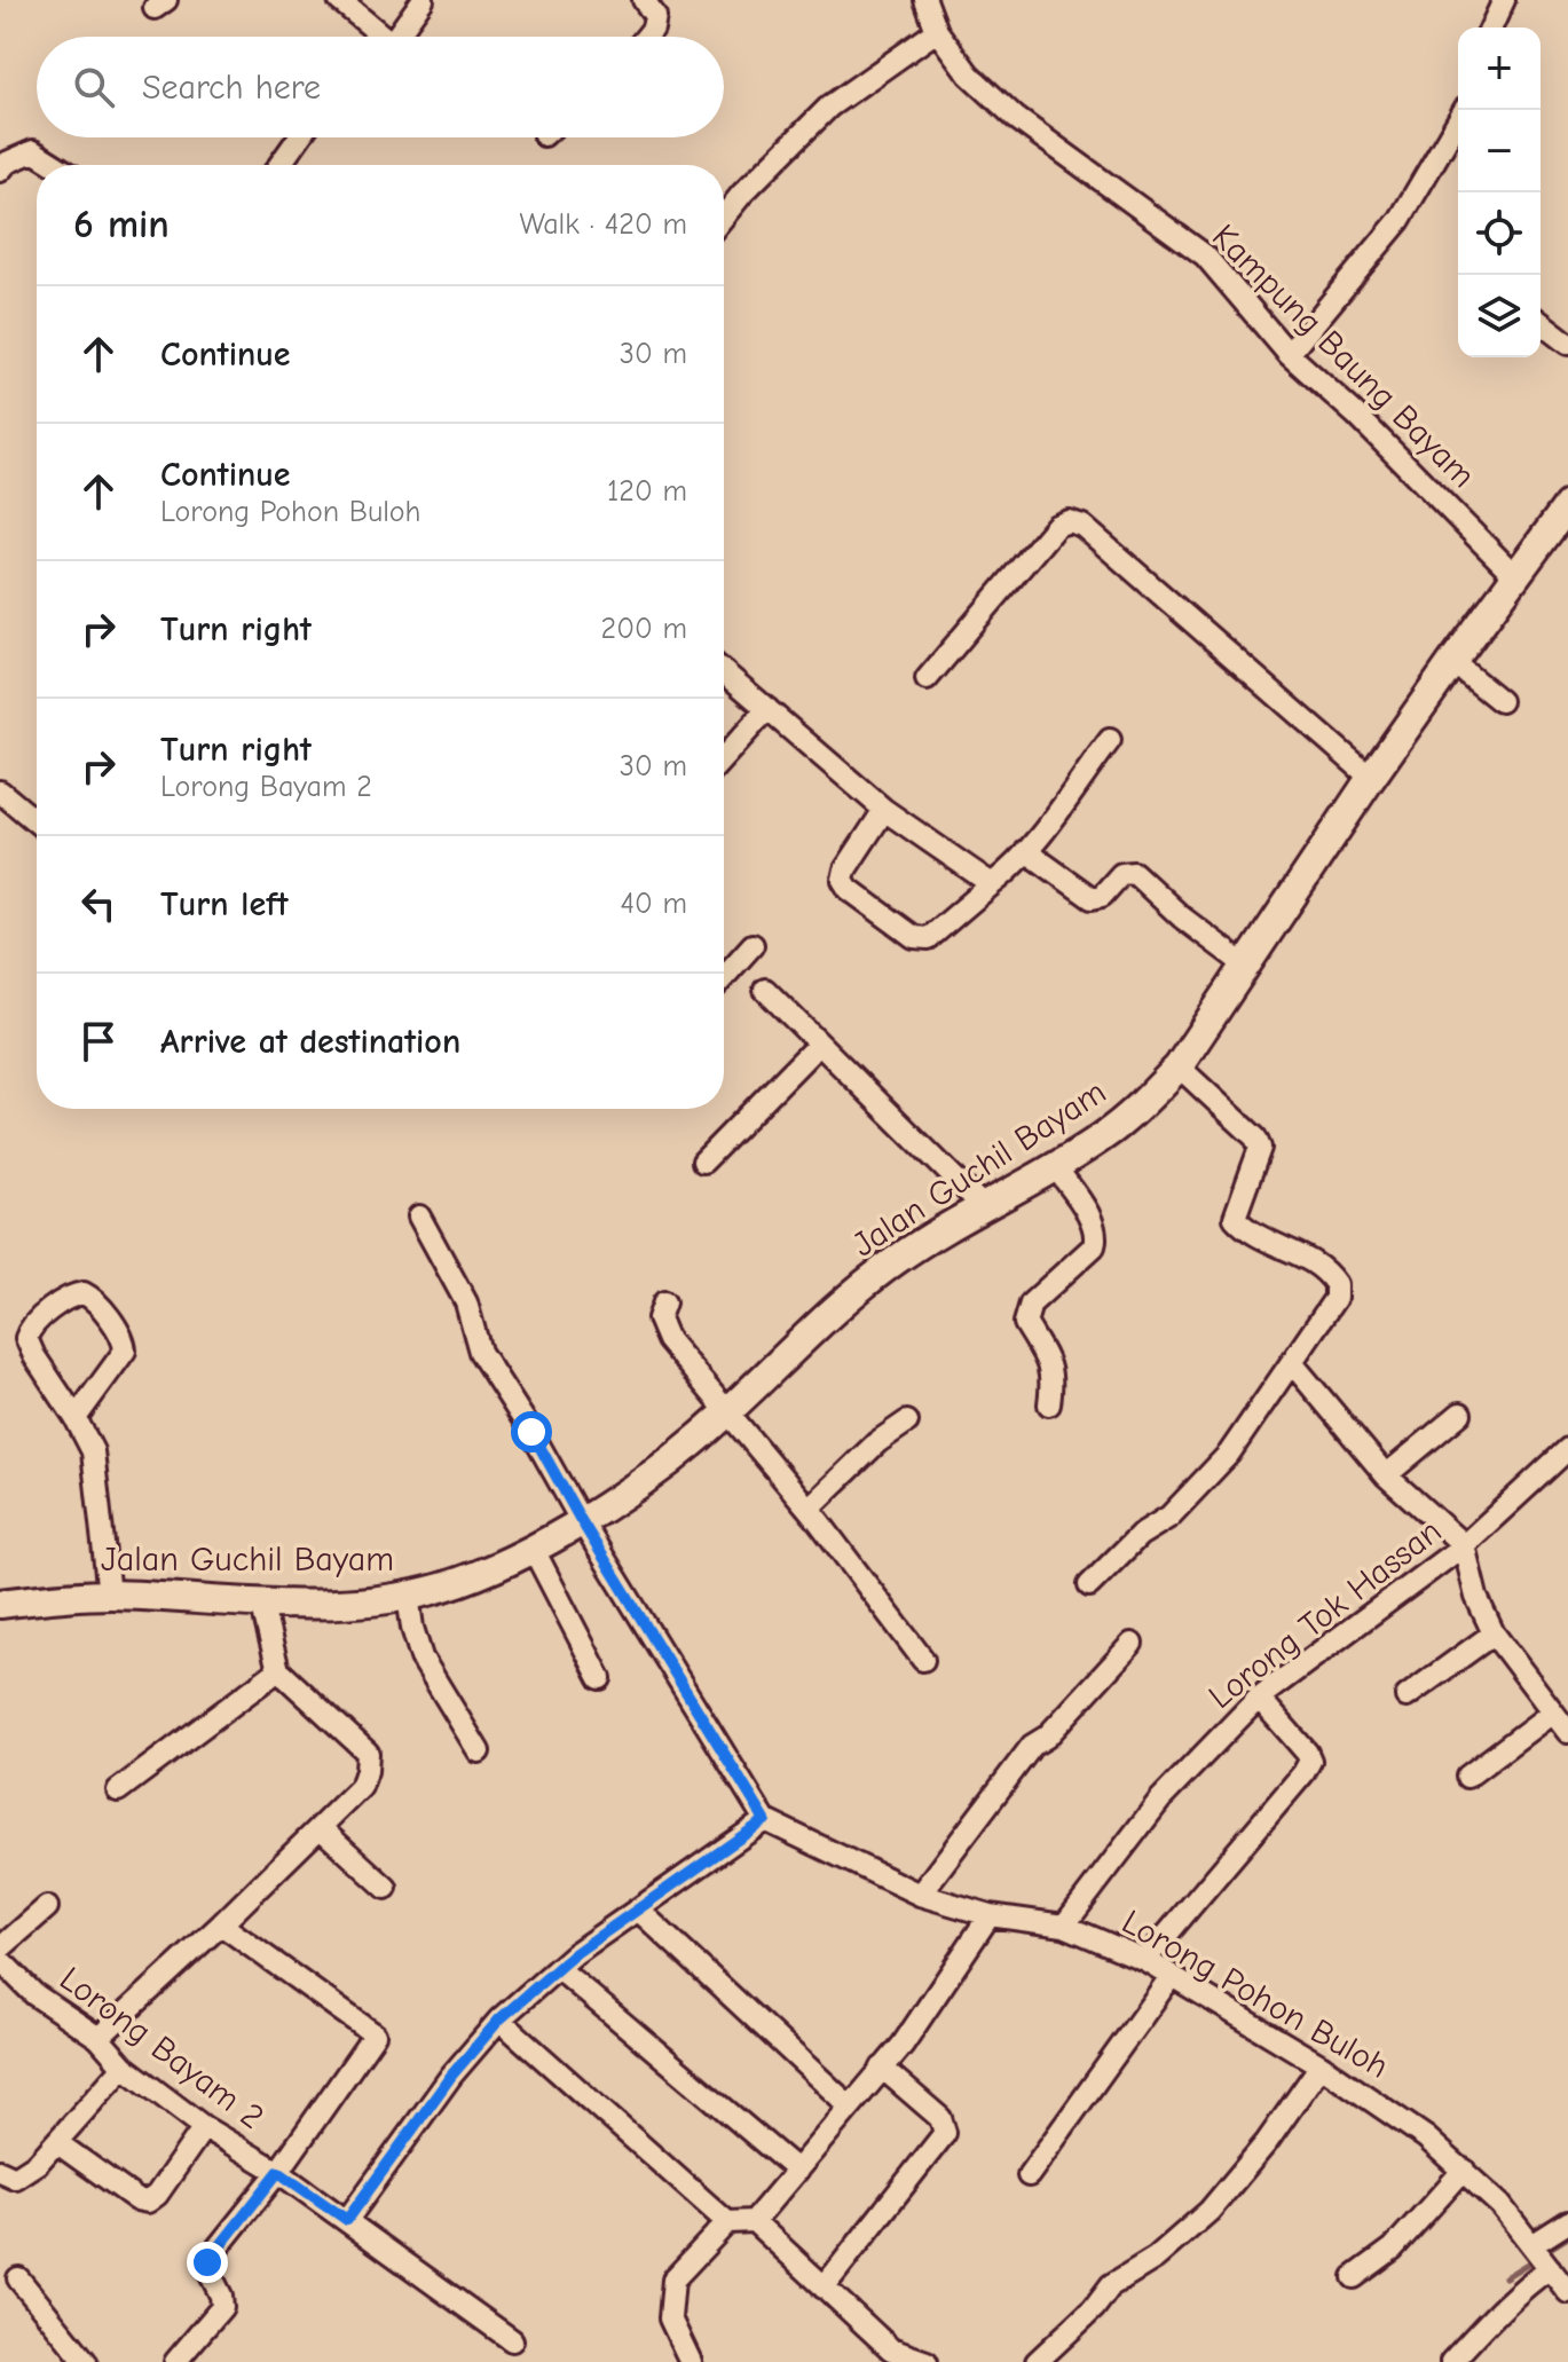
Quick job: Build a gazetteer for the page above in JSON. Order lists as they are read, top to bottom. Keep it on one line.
{"streets":{"main road":["Jalan Guchil Bayam"],"street":["Kampung Baung Bayam","Lorong Tok Hassan","Lorong Pohon Buloh","Lorong Bayam 2"]},"crossings":[["Kampung Baung Bayam","Jalan Guchil Bayam"],["Lorong Tok Hassan","Lorong Pohon Buloh"]],"page":{"map_buttons":["+","−"],"search":"Search here","heading":["6 min","Walk · 420 m"],"list":[["Continue","30 m"],["Continue","Lorong Pohon Buloh","120 m"],["Turn right","200 m"],["Turn right","Lorong Bayam 2","30 m"],["Turn left","40 m"],"Arrive at destination"]}}
